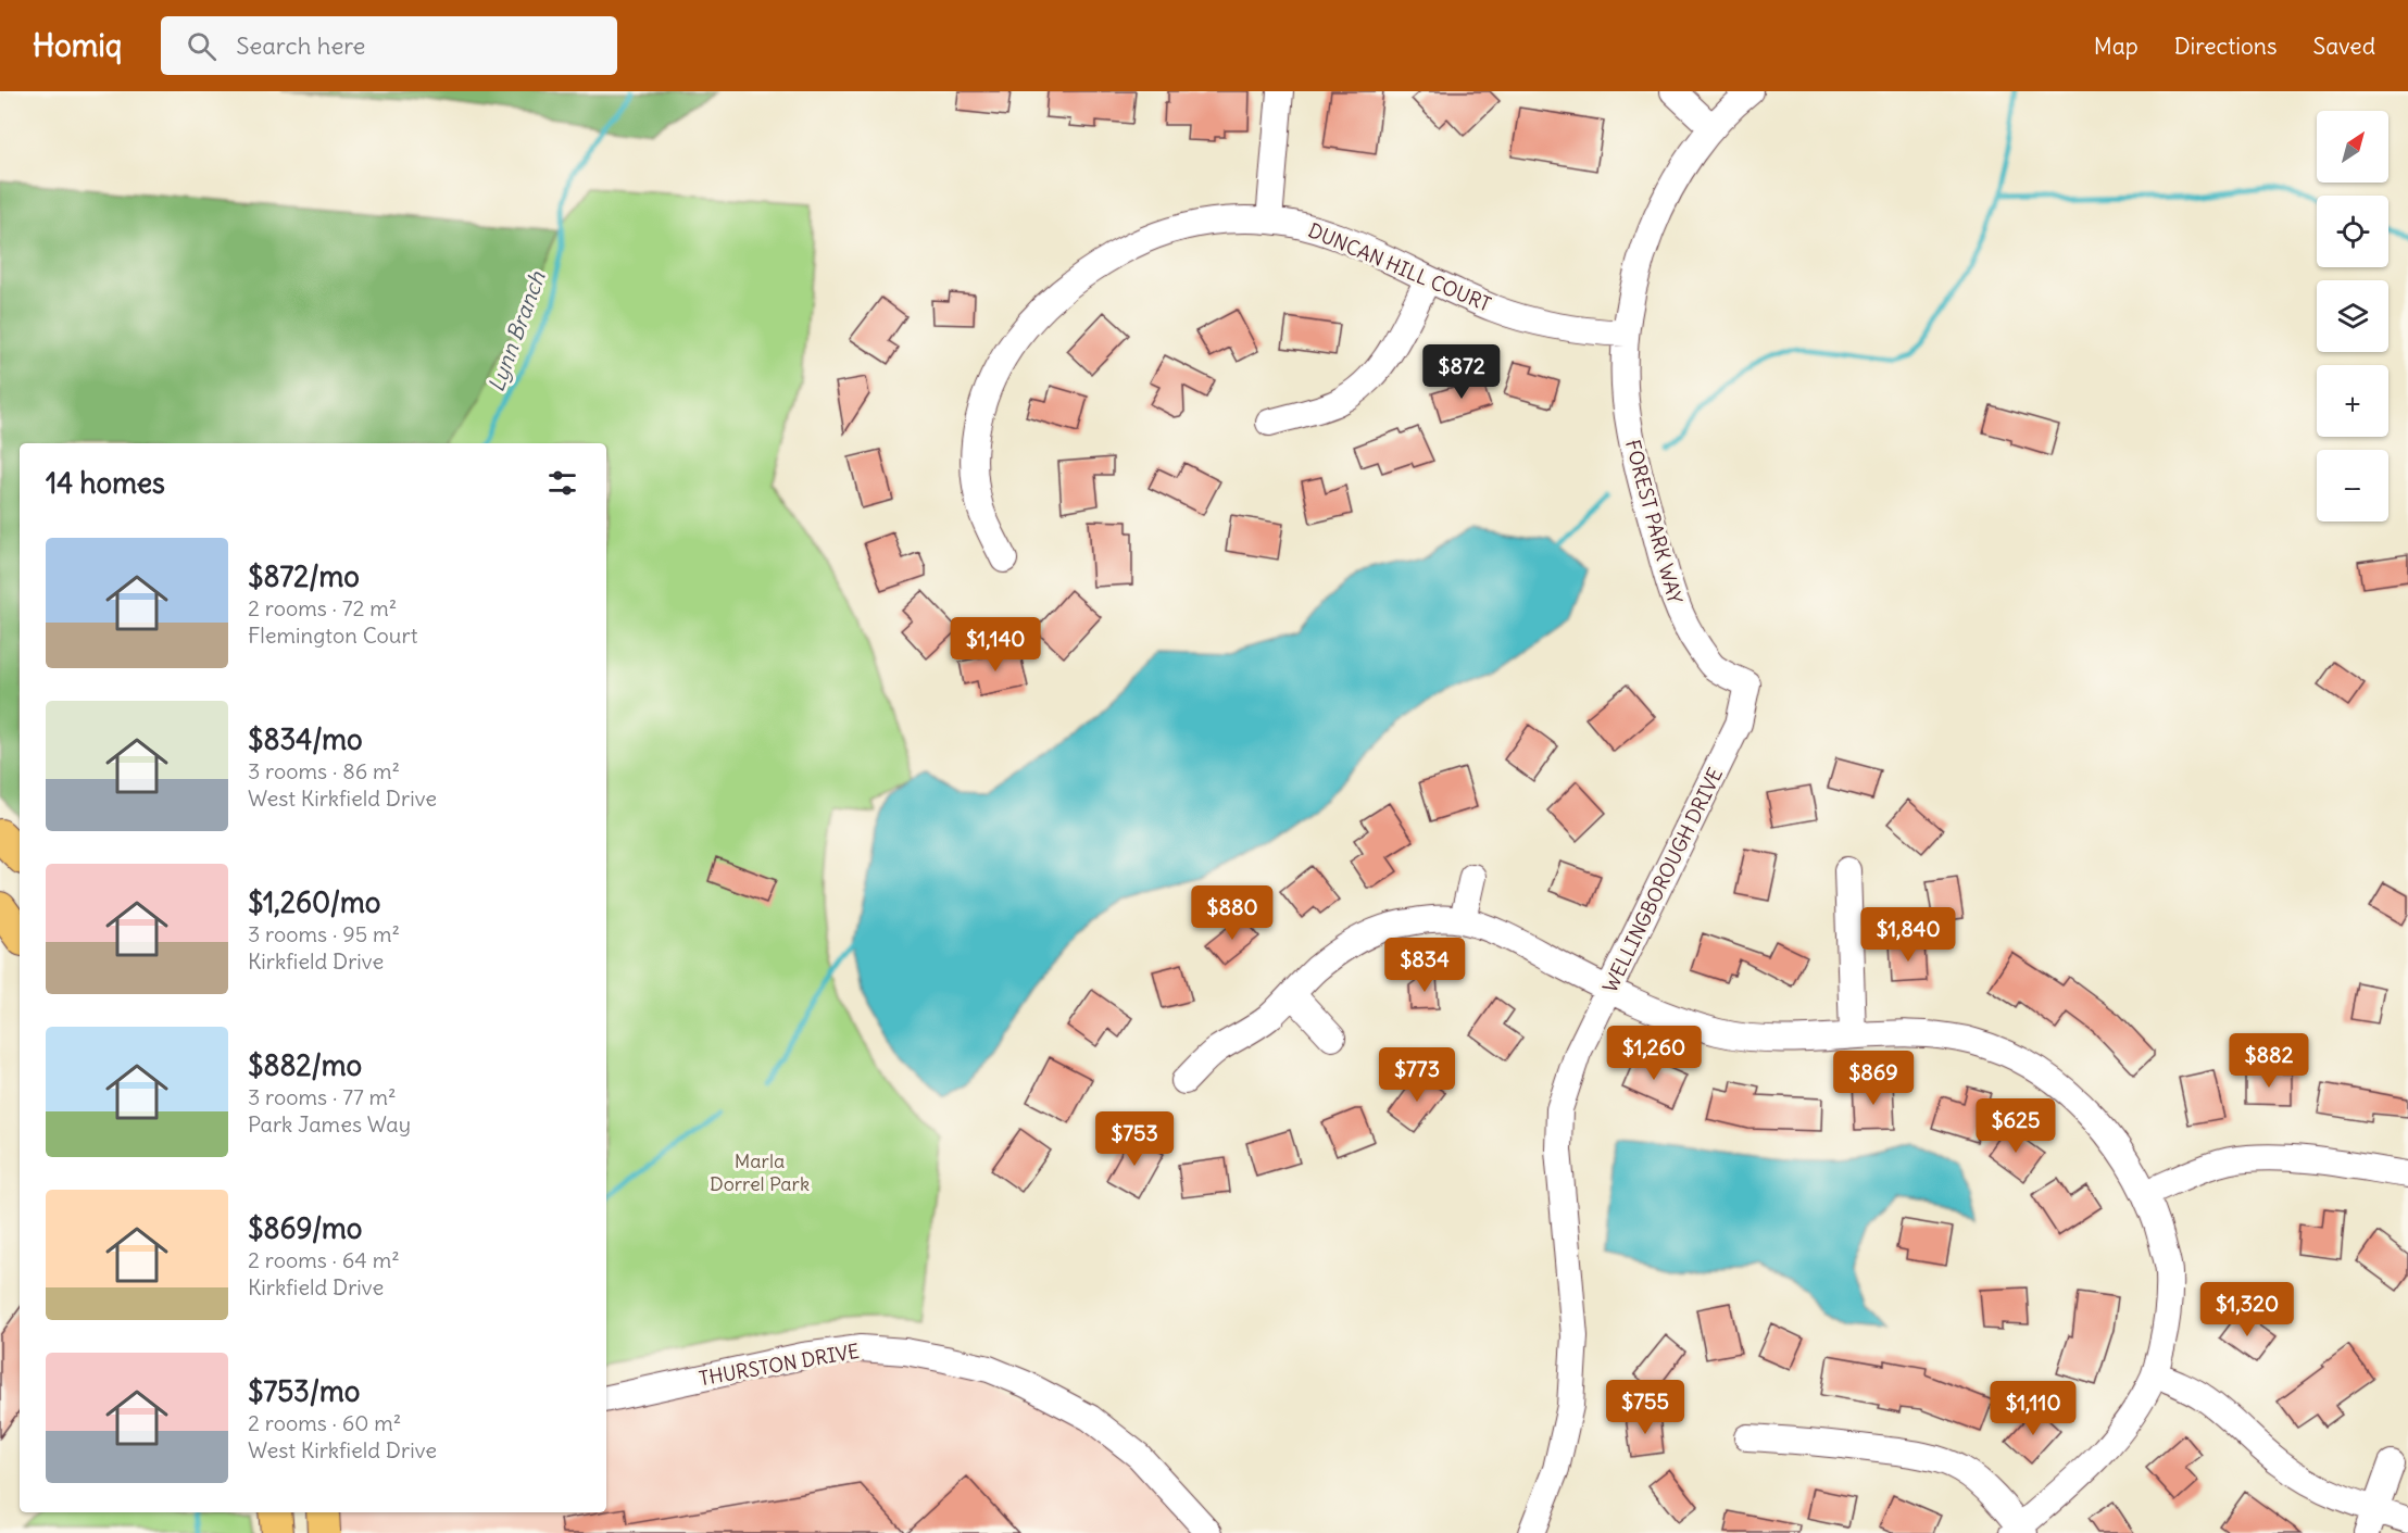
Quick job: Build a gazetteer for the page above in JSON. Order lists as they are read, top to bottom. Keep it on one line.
{"streets":{"street":["DUNCAN HILL COURT","FOREST PARK WAY","WELLINGBOROUGH DRIVE","THURSTON DRIVE"]},"crossings":[["DUNCAN HILL COURT","FOREST PARK WAY"],["FOREST PARK WAY","WELLINGBOROUGH DRIVE"]],"water":["Lynn Branch"],"parks":["Marla Dorrel Park"],"north":"top right","page":{"header":"Homiq","search":"Search here","nav":["Map","Directions","Saved"],"map_buttons":["+","−"],"price":["$872","$1,140","$880","$1,840","$834","$1,260","$882","$773","$869","$625","$753","$1,320","$755","$1,110"],"heading":"14 homes","list":[{"name":"$872/mo","note":"2 rooms · 72 m² · Flemington Court"},{"name":"$834/mo","note":"3 rooms · 86 m² · West Kirkfield Drive"},{"name":"$1,260/mo","note":"3 rooms · 95 m² · Kirkfield Drive"},{"name":"$882/mo","note":"3 rooms · 77 m² · Park James Way"},{"name":"$869/mo","note":"2 rooms · 64 m² · Kirkfield Drive"},{"name":"$753/mo","note":"2 rooms · 60 m² · West Kirkfield Drive"}]}}
